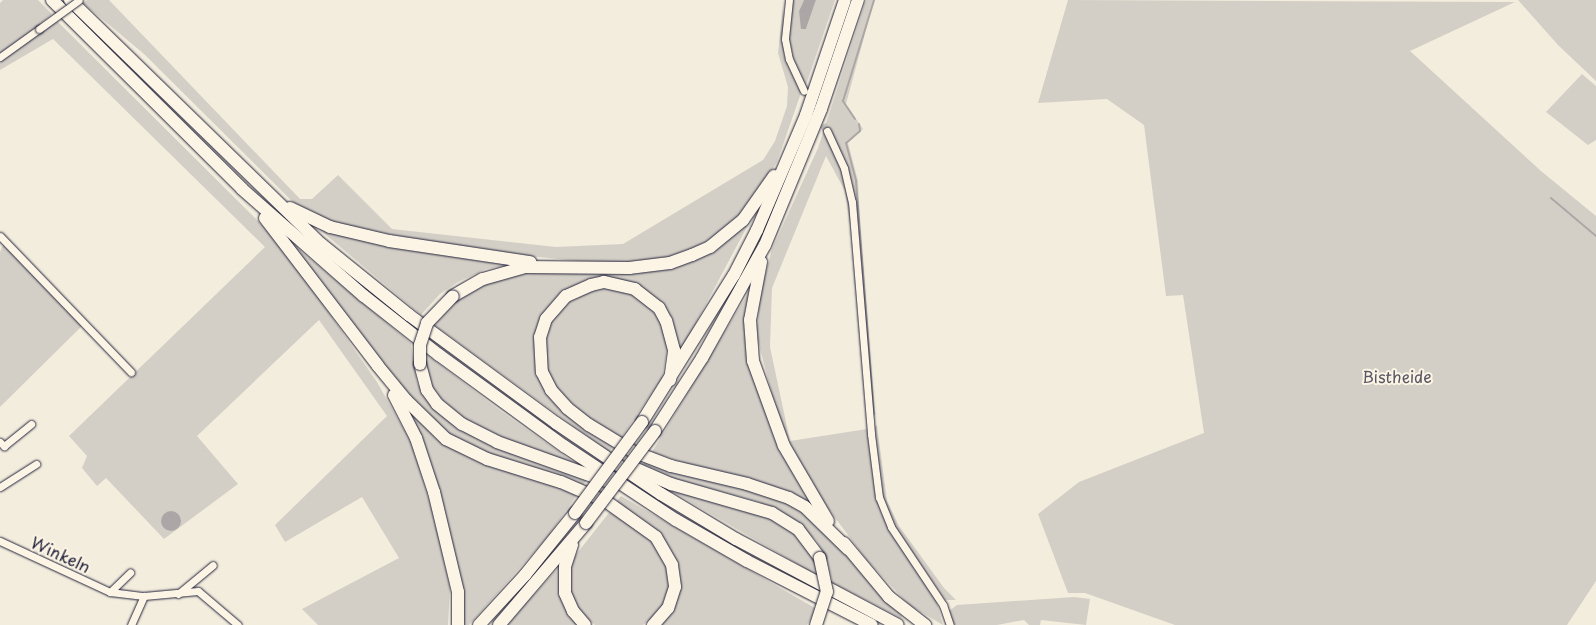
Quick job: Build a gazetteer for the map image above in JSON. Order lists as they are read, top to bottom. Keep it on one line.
{"streets":{"street":["Winkeln"]},"parks":["Bistheide"]}
